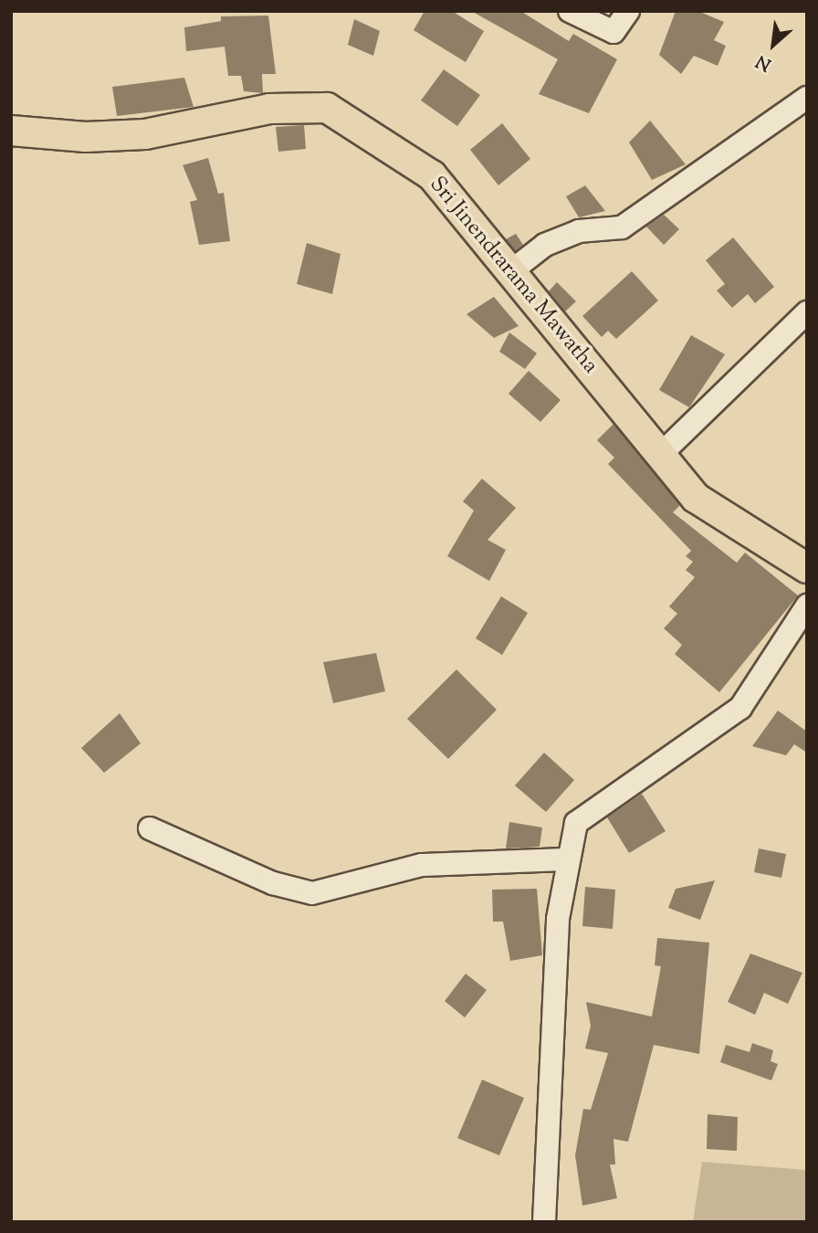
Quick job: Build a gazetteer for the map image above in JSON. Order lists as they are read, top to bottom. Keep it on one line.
{"streets":{"main road":["Sri Jinendrarama Mawatha"]},"north":"bottom left"}
